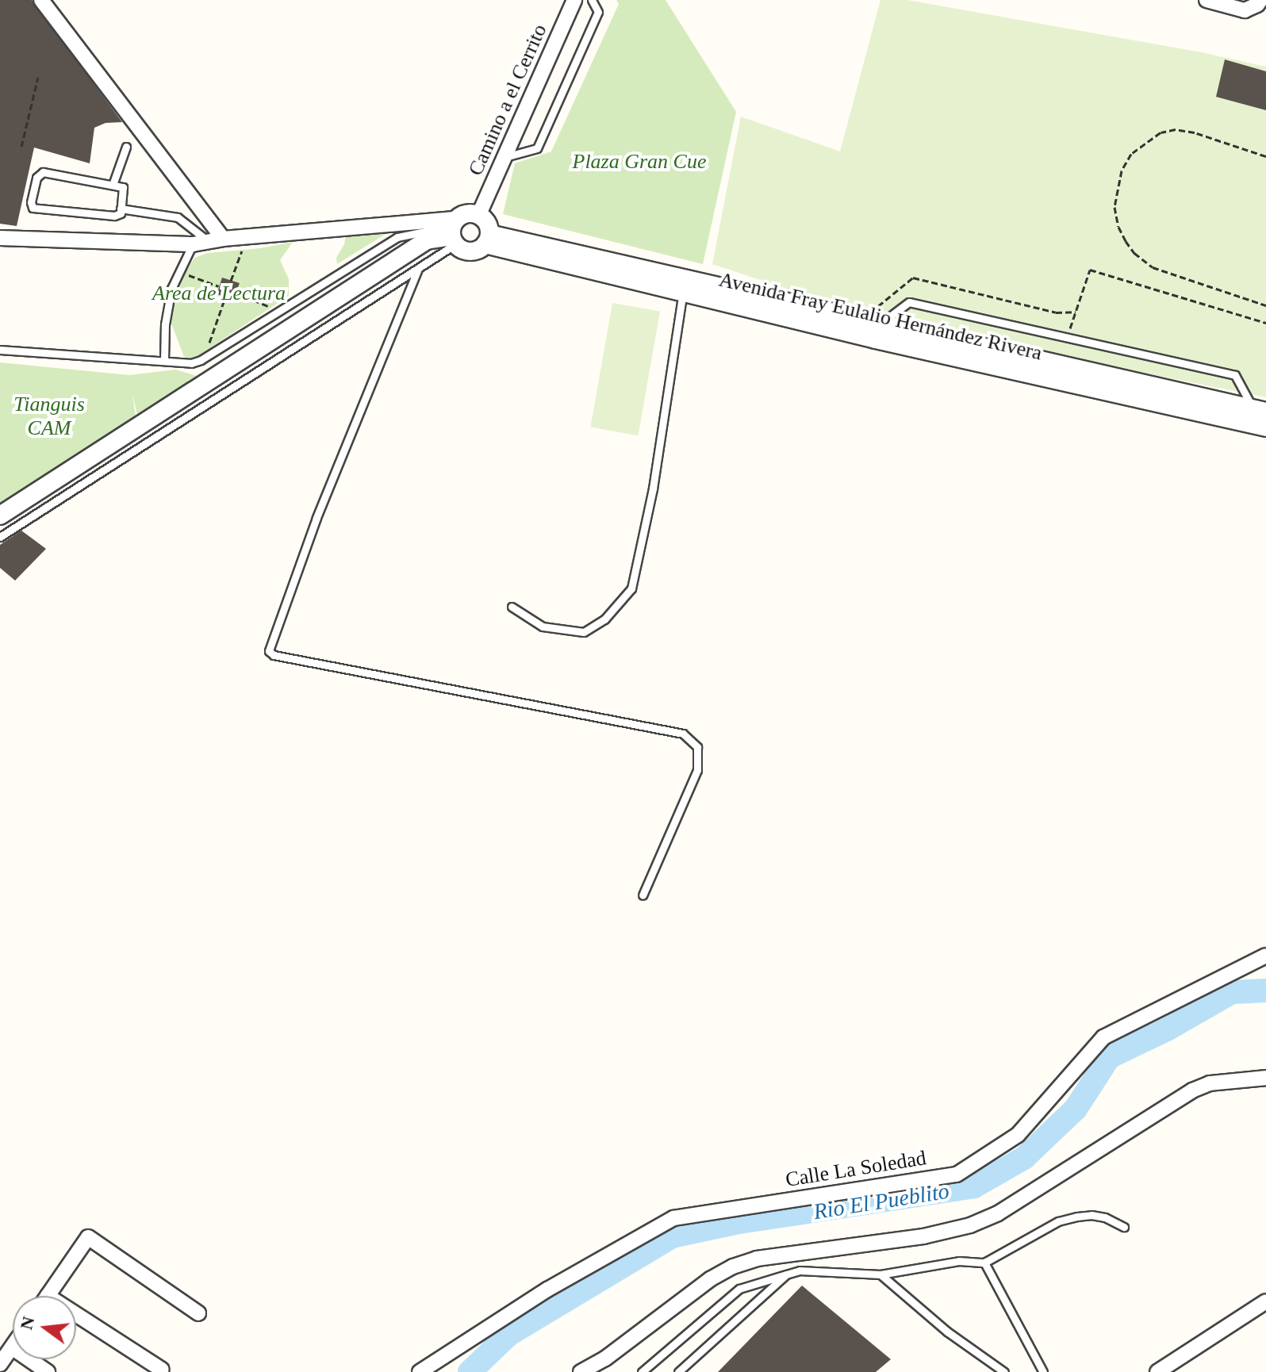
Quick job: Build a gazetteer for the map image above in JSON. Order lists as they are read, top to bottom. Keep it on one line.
{"streets":{"street":["Camino a el Cerrito","Avenida Fray Eulalio Hernández Rivera","Calle La Soledad"]},"water":["Rio El Pueblito"],"parks":["Plaza Gran Cue","Area de Lectura","Tianguis CAM"],"north":"left"}
